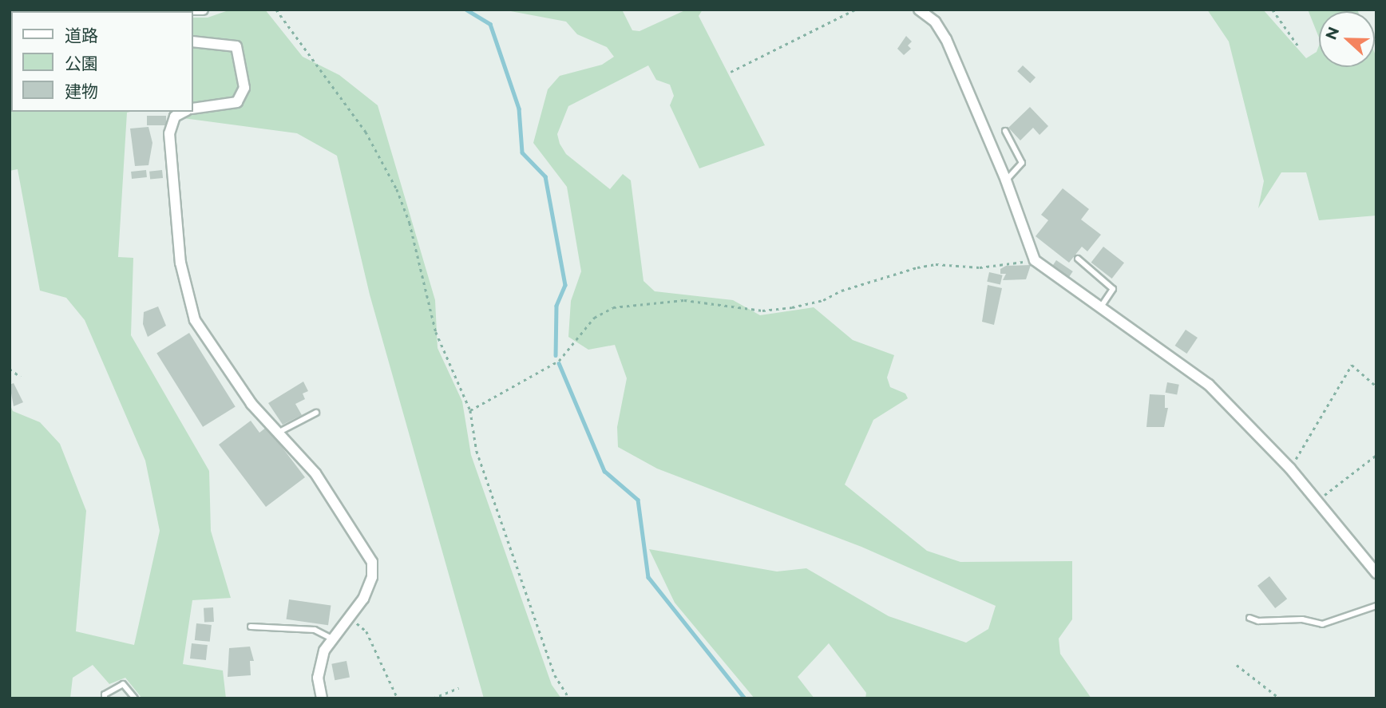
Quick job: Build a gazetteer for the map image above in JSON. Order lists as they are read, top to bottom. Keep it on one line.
{"legend":["道路","公園","建物"],"north":"left"}
